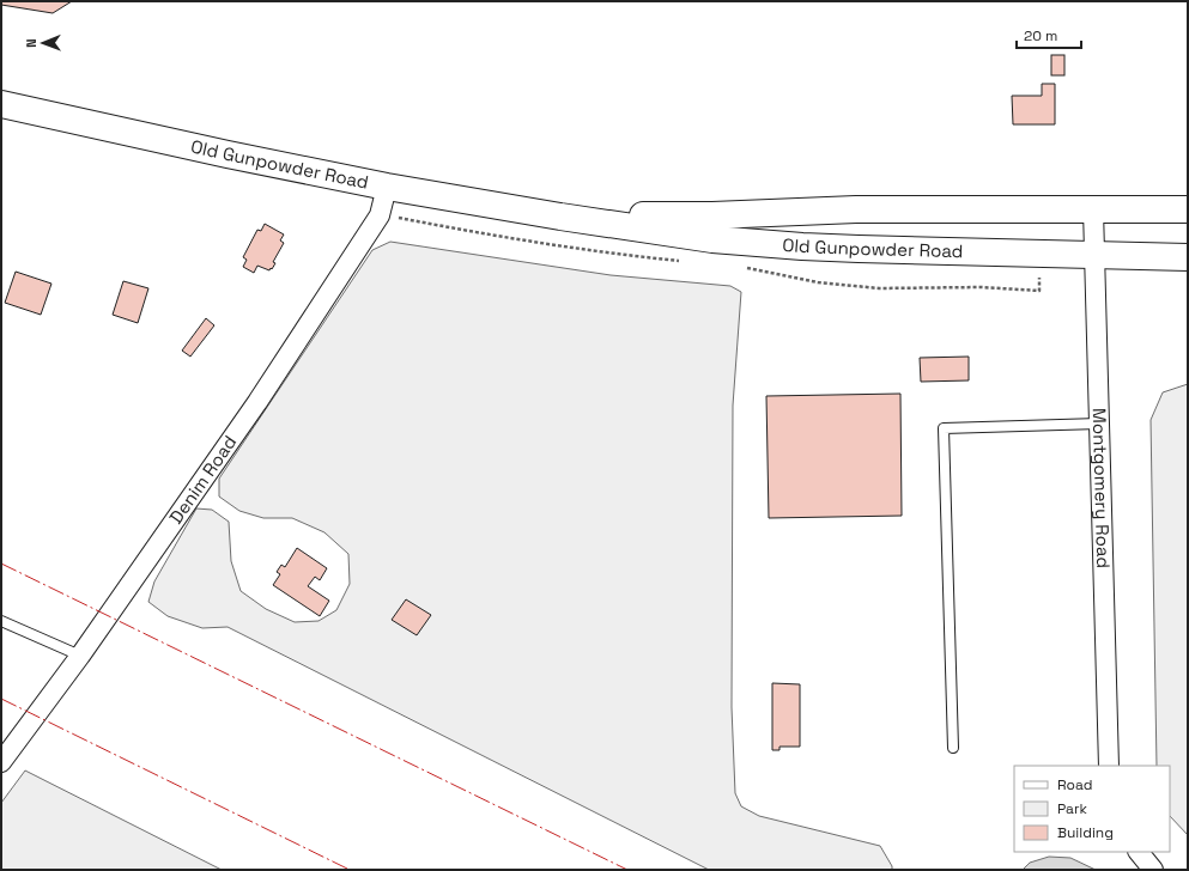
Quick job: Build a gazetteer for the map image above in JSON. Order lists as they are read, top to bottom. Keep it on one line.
{"streets":{"main road":["Old Gunpowder Road"],"street":["Denim Road","Montgomery Road"]},"crossings":[["Old Gunpowder Road","Denim Road"],["Old Gunpowder Road","Montgomery Road"]],"legend":["Road","Park","Building"],"scale_bar":"20 m","north":"left"}
